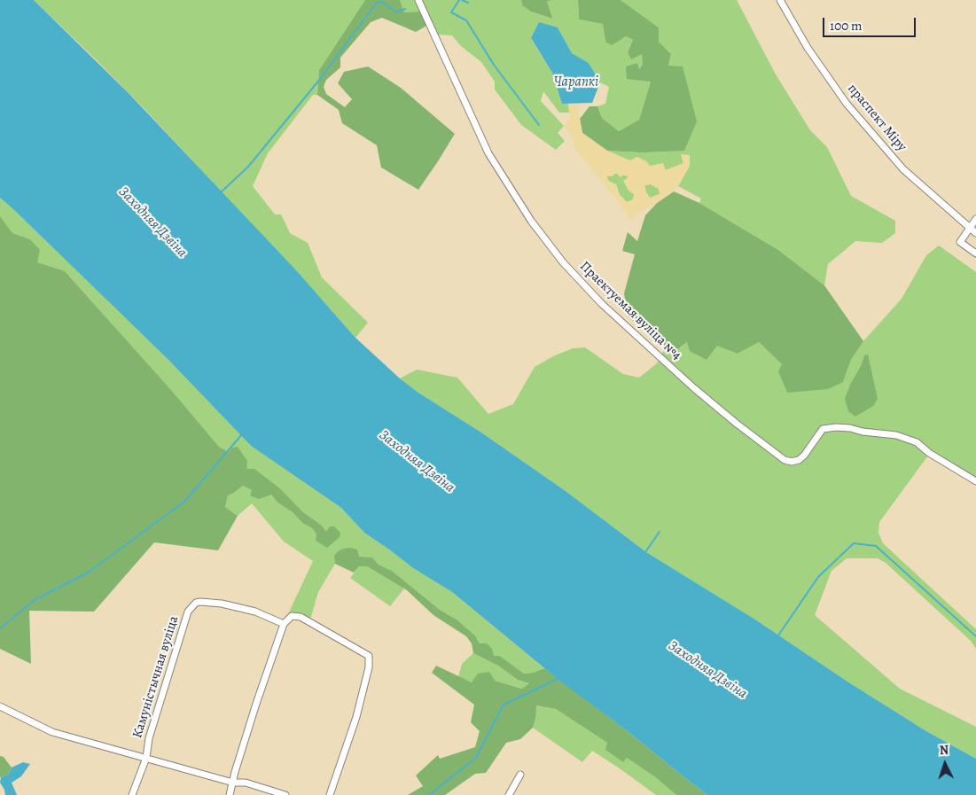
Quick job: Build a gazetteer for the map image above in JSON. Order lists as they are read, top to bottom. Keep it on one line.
{"streets":{"street":["праспект Міру","Праектуемая вуліца №4","Камуністычная вуліца"]},"water":["Чарапкі","Заходняя Дзвіна"],"scale_bar":"100 m","north":"top"}
